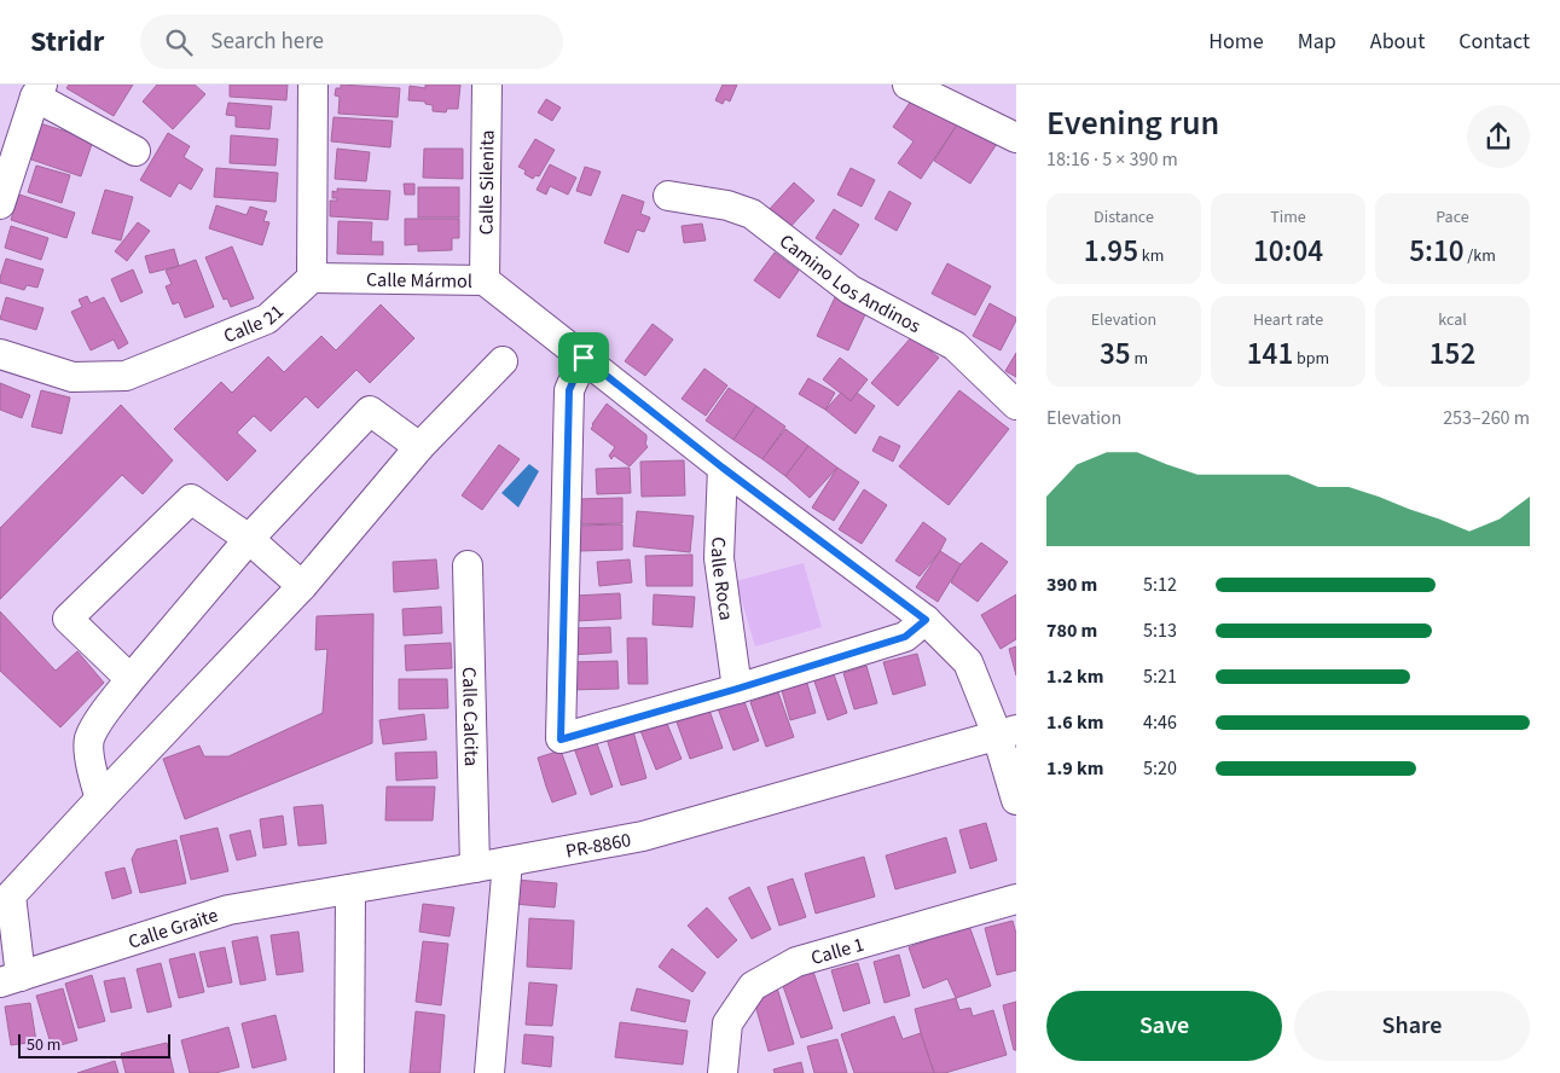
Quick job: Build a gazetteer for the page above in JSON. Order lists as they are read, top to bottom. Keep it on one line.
{"streets":{"street":["Calle Silenita","Calle Mármol","Camino Los Andinos","Calle 21","Calle Roca","Calle Calcita","PR-8860","Calle Graite","Calle 1"]},"crossings":[["Calle Silenita","Calle Mármol"],["Calle Mármol","Calle 21"],["Calle Mármol","Calle Roca"],["Calle Mármol","PR-8860"],["Calle Calcita","PR-8860"],["PR-8860","Calle Graite"]],"scale_bar":"50 m","page":{"header":"Stridr","search":"Search here","nav":["Home","Map","About","Contact"],"heading":["Evening run","18:16 · 5 × 390 m"],"stats":[["Distance","1.95 km"],["Time","10:04"],["Pace","5:10 /km"],["Elevation","35 m"],["Heart rate","141 bpm"],["kcal","152"]],"chart":["Elevation","253–260 m"],"list":[{"name":"390 m","note":"5:12"},{"name":"780 m","note":"5:13"},{"name":"1.2 km","note":"5:21"},{"name":"1.6 km","note":"4:46"},{"name":"1.9 km","note":"5:20"}],"buttons":["Save","Share"],"scale":"50 m"}}
